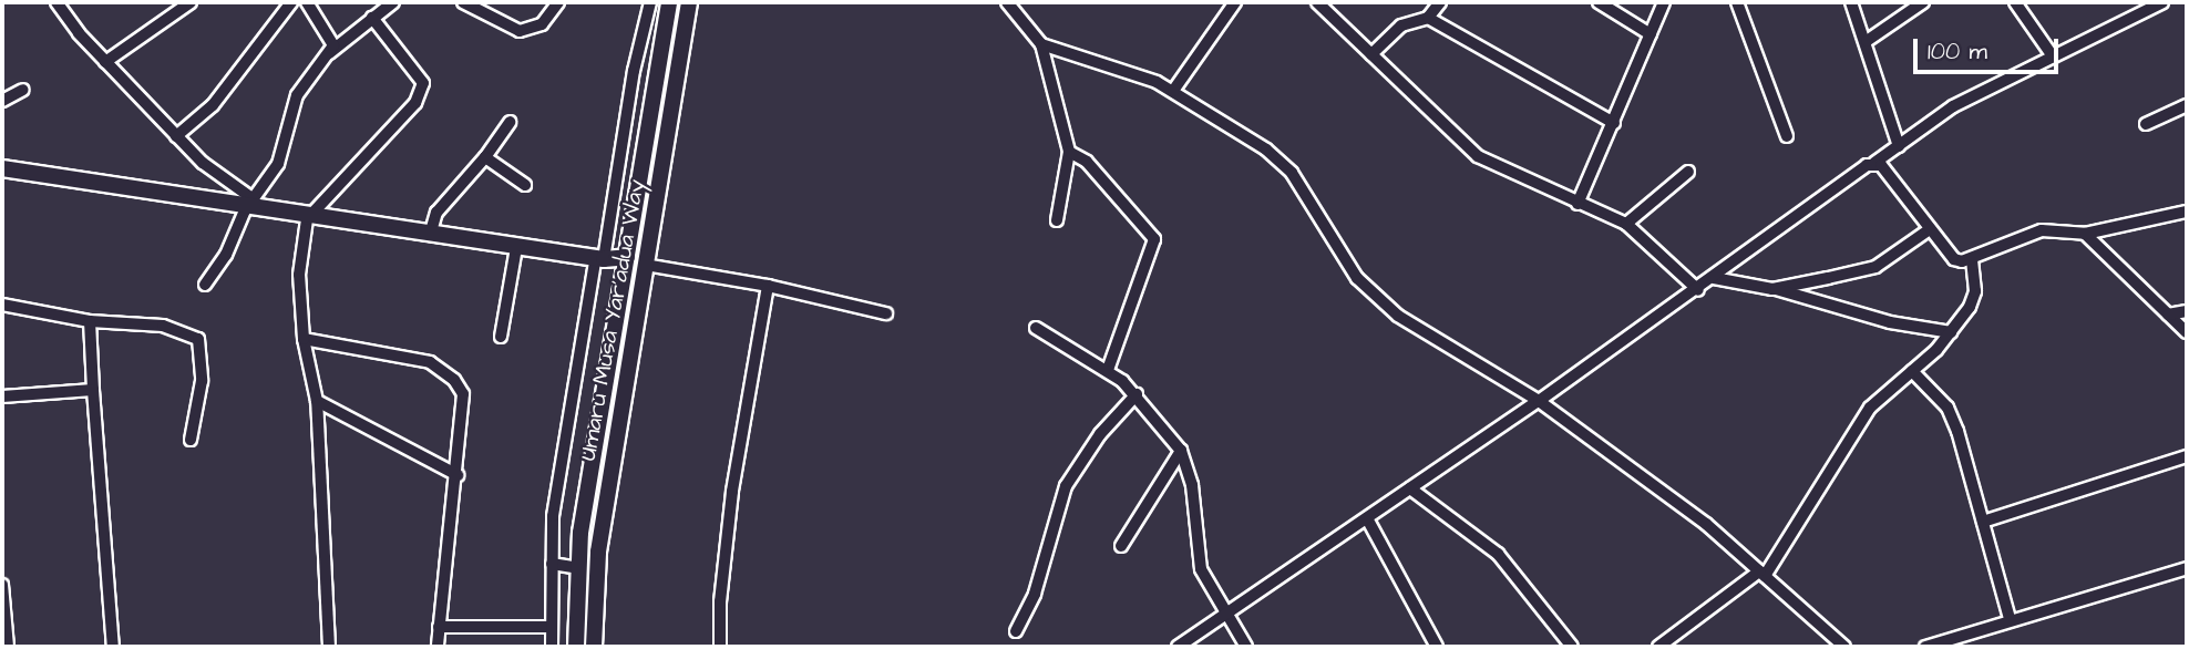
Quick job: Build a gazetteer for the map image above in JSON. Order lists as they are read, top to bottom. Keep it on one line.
{"streets":{"main road":["Umaru Musa Yar'adua Way"]},"scale_bar":"100 m"}
